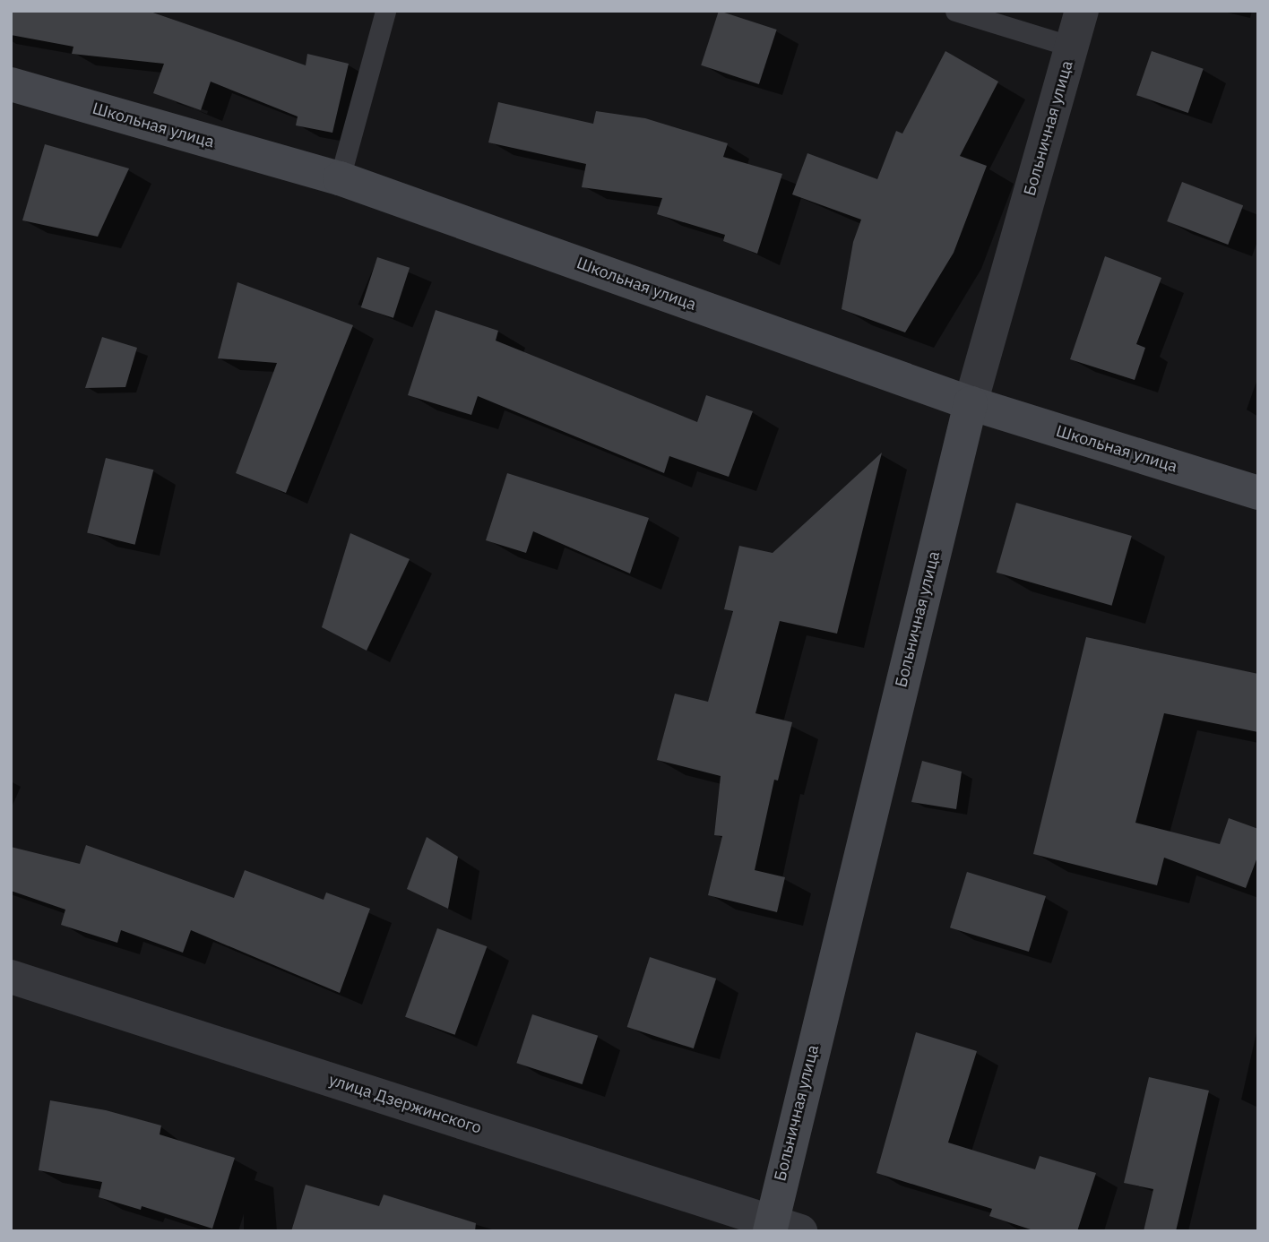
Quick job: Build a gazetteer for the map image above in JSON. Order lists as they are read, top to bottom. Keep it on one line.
{"streets":{"street":["Школьная улица","Больничная улица","улица Дзержинского"]},"crossings":[["Школьная улица","Больничная улица"],["Больничная улица","улица Дзержинского"]]}
